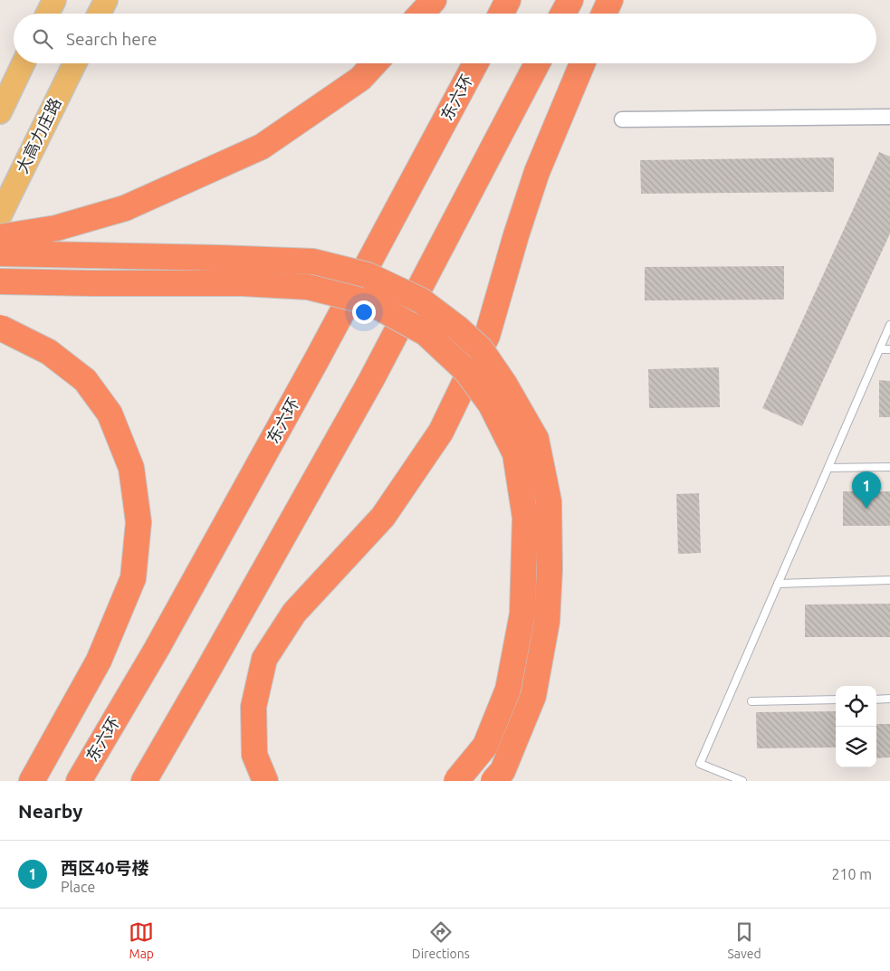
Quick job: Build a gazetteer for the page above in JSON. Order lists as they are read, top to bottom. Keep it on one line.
{"streets":{"highway":["东六环"],"main road":["大高力庄路"]},"page":{"search":"Search here","pins":"1","heading":"Nearby","list":[{"mark":"1","name":"西区40号楼","note":"Place","value":"210 m"}],"nav":["Map","Directions","Saved"]}}
